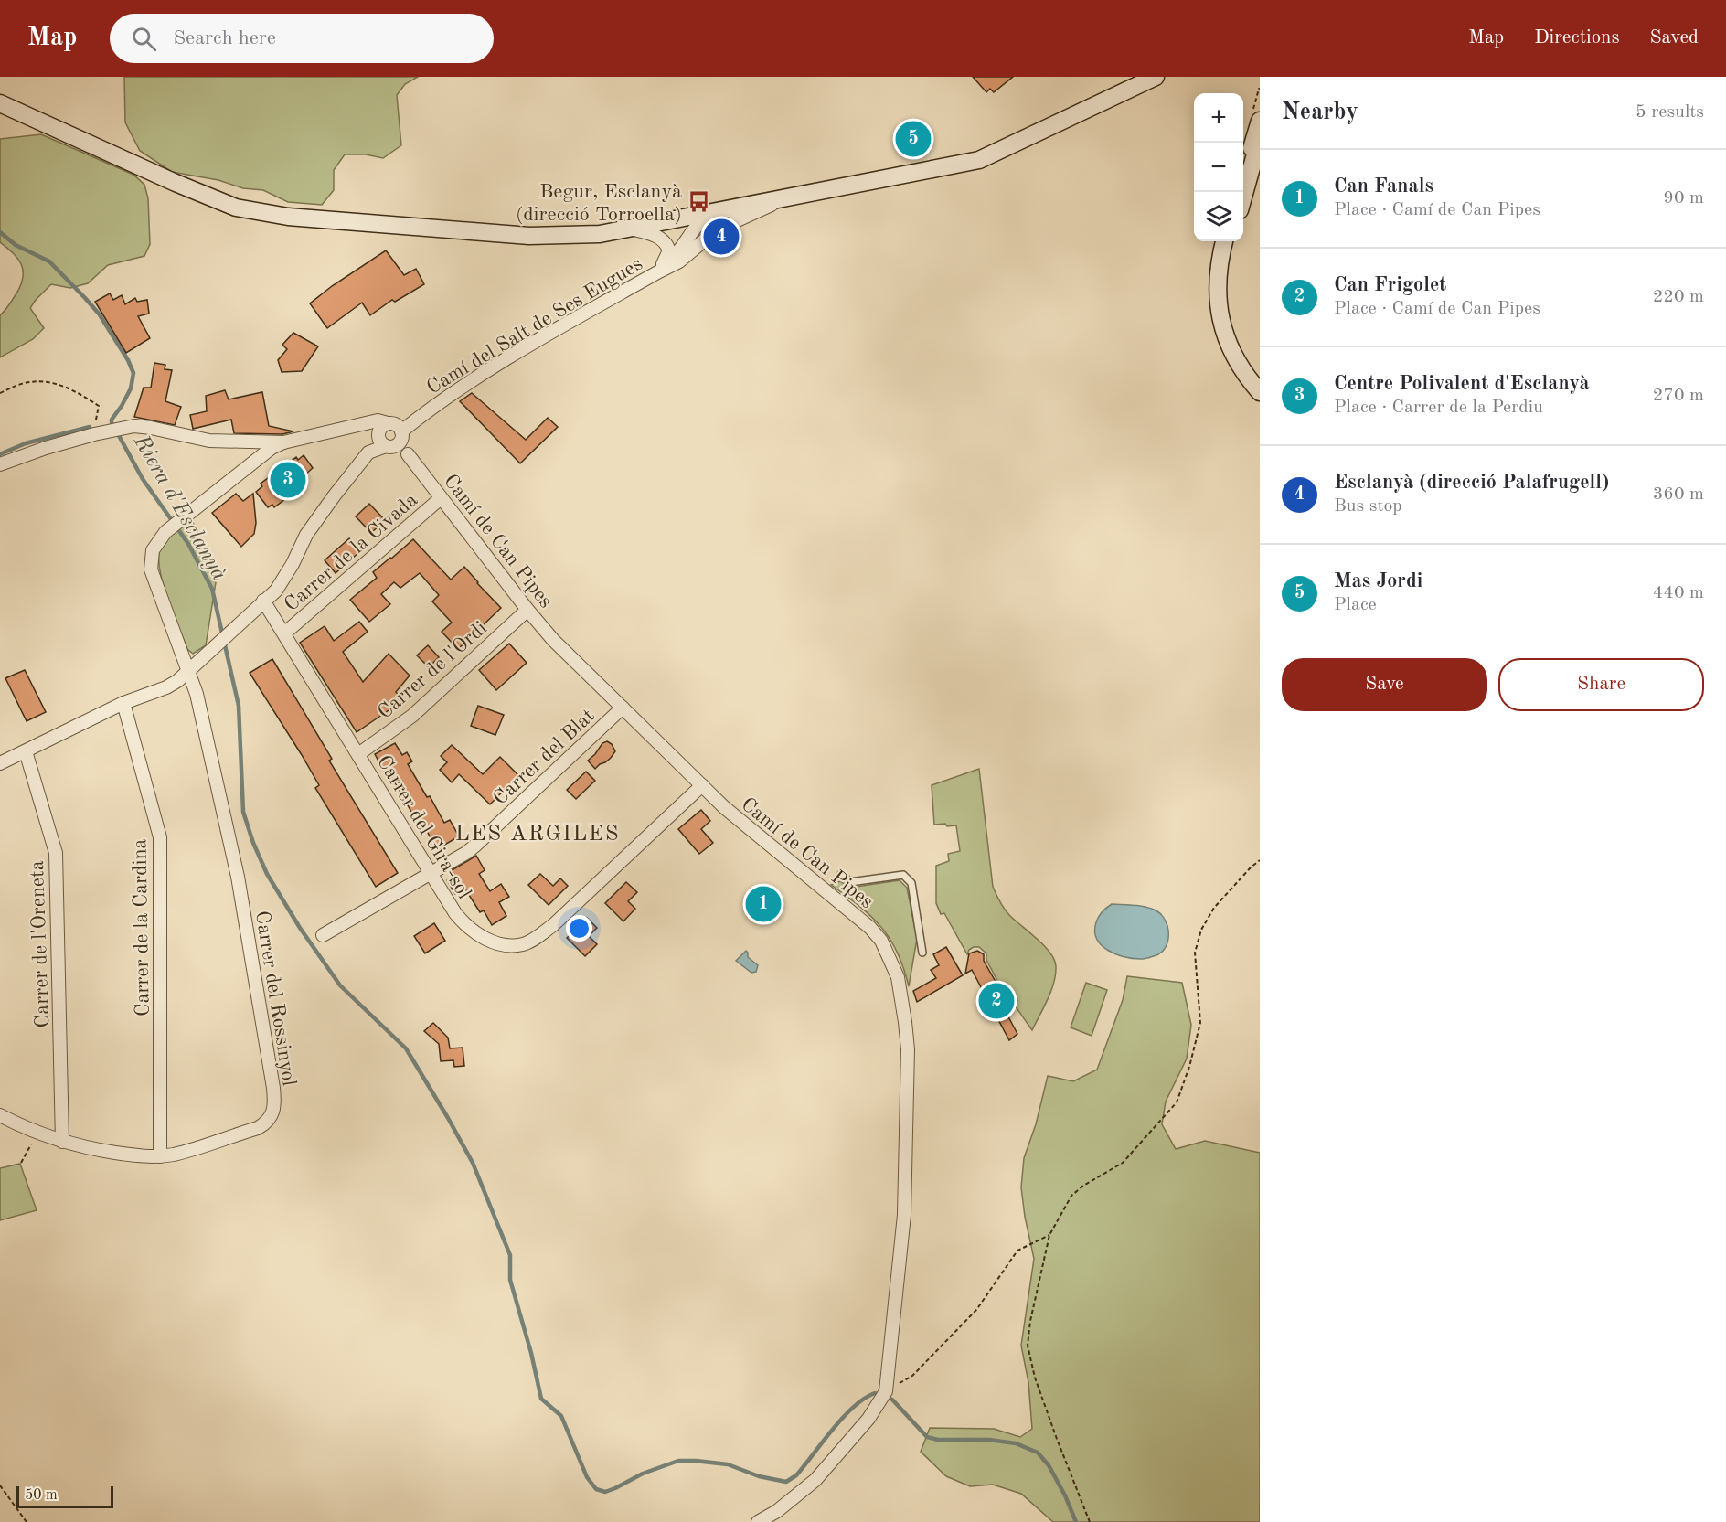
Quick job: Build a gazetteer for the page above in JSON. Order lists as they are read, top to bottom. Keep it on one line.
{"streets":{"street":["Camí del Salt de Ses Eugues","Camí de Can Pipes","Carrer de la Civada","Carrer de l'Ordi","Carrer del Blat","Carrer del Gira-sol","Carrer de la Cardina","Carrer de l'Oreneta","Carrer del Rossinyol"]},"crossings":[["Camí del Salt de Ses Eugues","Camí de Can Pipes"],["Camí de Can Pipes","Carrer de la Civada"],["Camí de Can Pipes","Carrer de l'Ordi"],["Camí de Can Pipes","Carrer del Blat"],["Camí de Can Pipes","Carrer del Gira-sol"],["Carrer de la Civada","Carrer del Gira-sol"],["Carrer de l'Ordi","Carrer del Gira-sol"],["Carrer del Blat","Carrer del Gira-sol"],["Carrer de la Cardina","Carrer del Rossinyol"],["Carrer de l'Oreneta","Carrer del Rossinyol"]],"districts":["LES ARGILES"],"water":["Riera d'Esclanyà"],"places":{"bus stop":["Begur, Esclanyà (direcció Torroella)"]},"scale_bar":"50 m","page":{"header":"Map","search":"Search here","nav":["Map","Directions","Saved"],"heading":["Nearby","5 results"],"map_buttons":["+","−"],"pins":["5","4","3","1","2"],"list":[{"mark":"1","name":"Can Fanals","note":"Place · Camí de Can Pipes","value":"90 m"},{"mark":"2","name":"Can Frigolet","note":"Place · Camí de Can Pipes","value":"220 m"},{"mark":"3","name":"Centre Polivalent d'Esclanyà","note":"Place · Carrer de la Perdiu","value":"270 m"},{"mark":"4","name":"Esclanyà (direcció Palafrugell)","note":"Bus stop","value":"360 m"},{"mark":"5","name":"Mas Jordi","note":"Place","value":"440 m"}],"buttons":["Save","Share"],"scale":"50 m"}}
